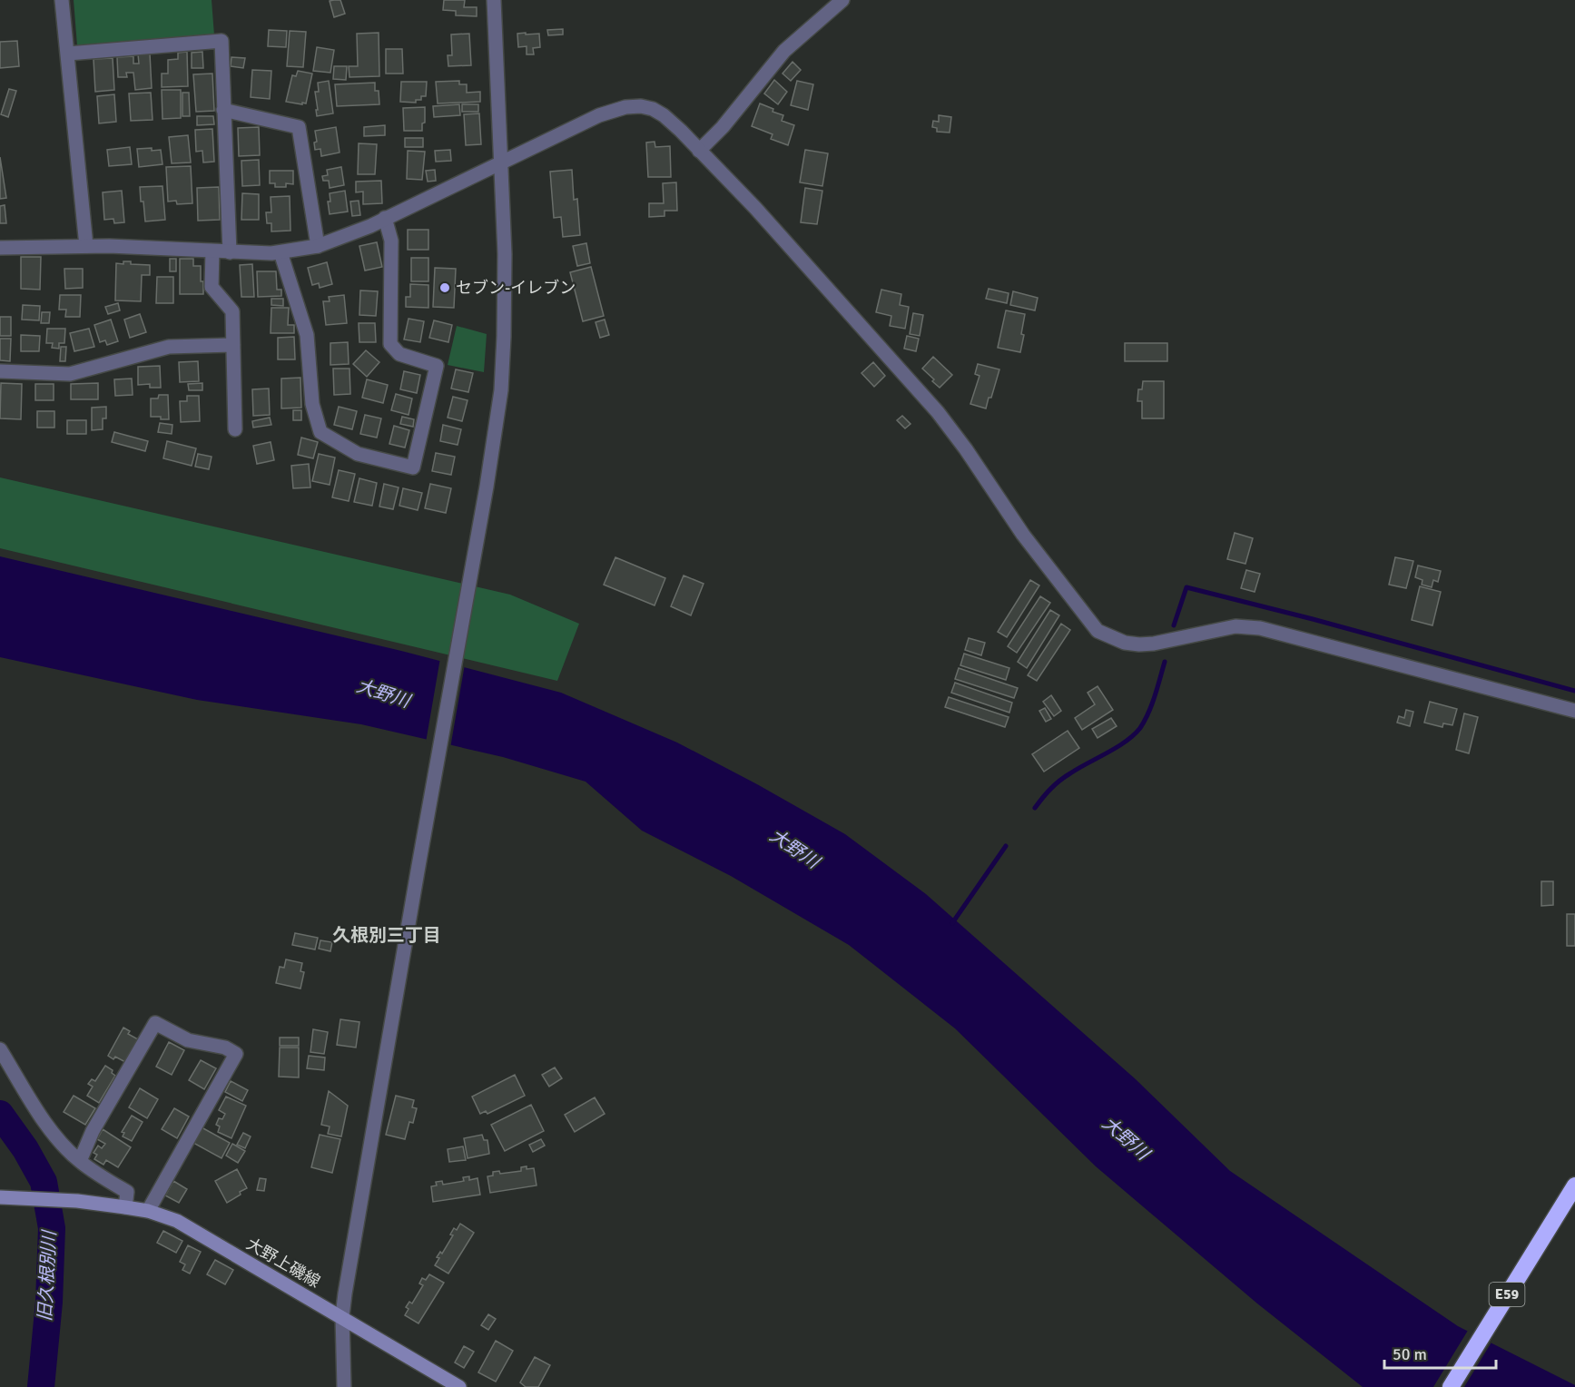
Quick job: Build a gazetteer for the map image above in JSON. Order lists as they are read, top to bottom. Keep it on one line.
{"streets":{"highway":["E59"],"main road":["大野上磯線"]},"districts":["久根別三丁目"],"water":["大野川","旧久根別川"],"places":["セブン-イレブン"],"scale_bar":"50 m"}
